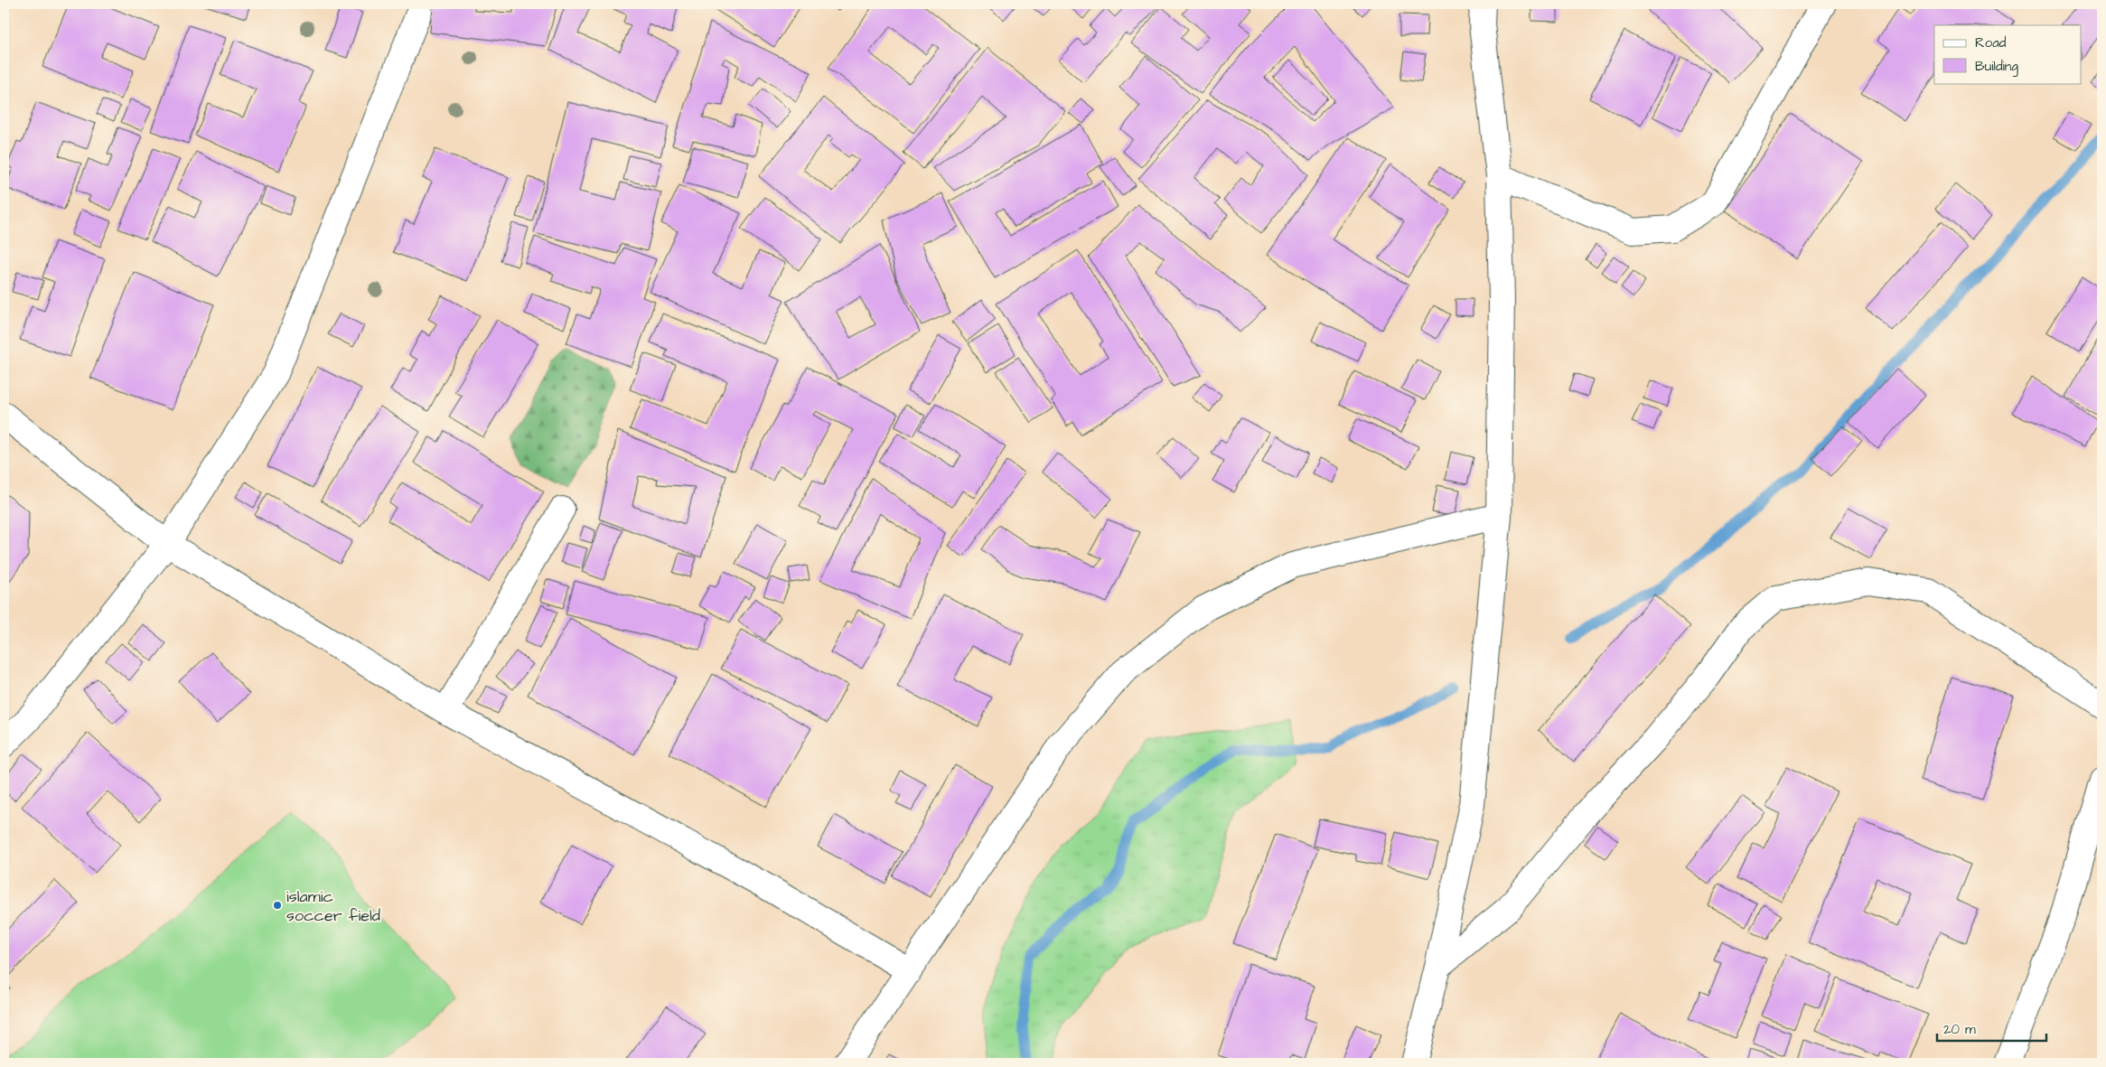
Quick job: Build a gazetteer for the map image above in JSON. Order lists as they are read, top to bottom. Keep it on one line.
{"places":["islamic soccer field"],"legend":["Road","Building"],"scale_bar":"20 m"}
